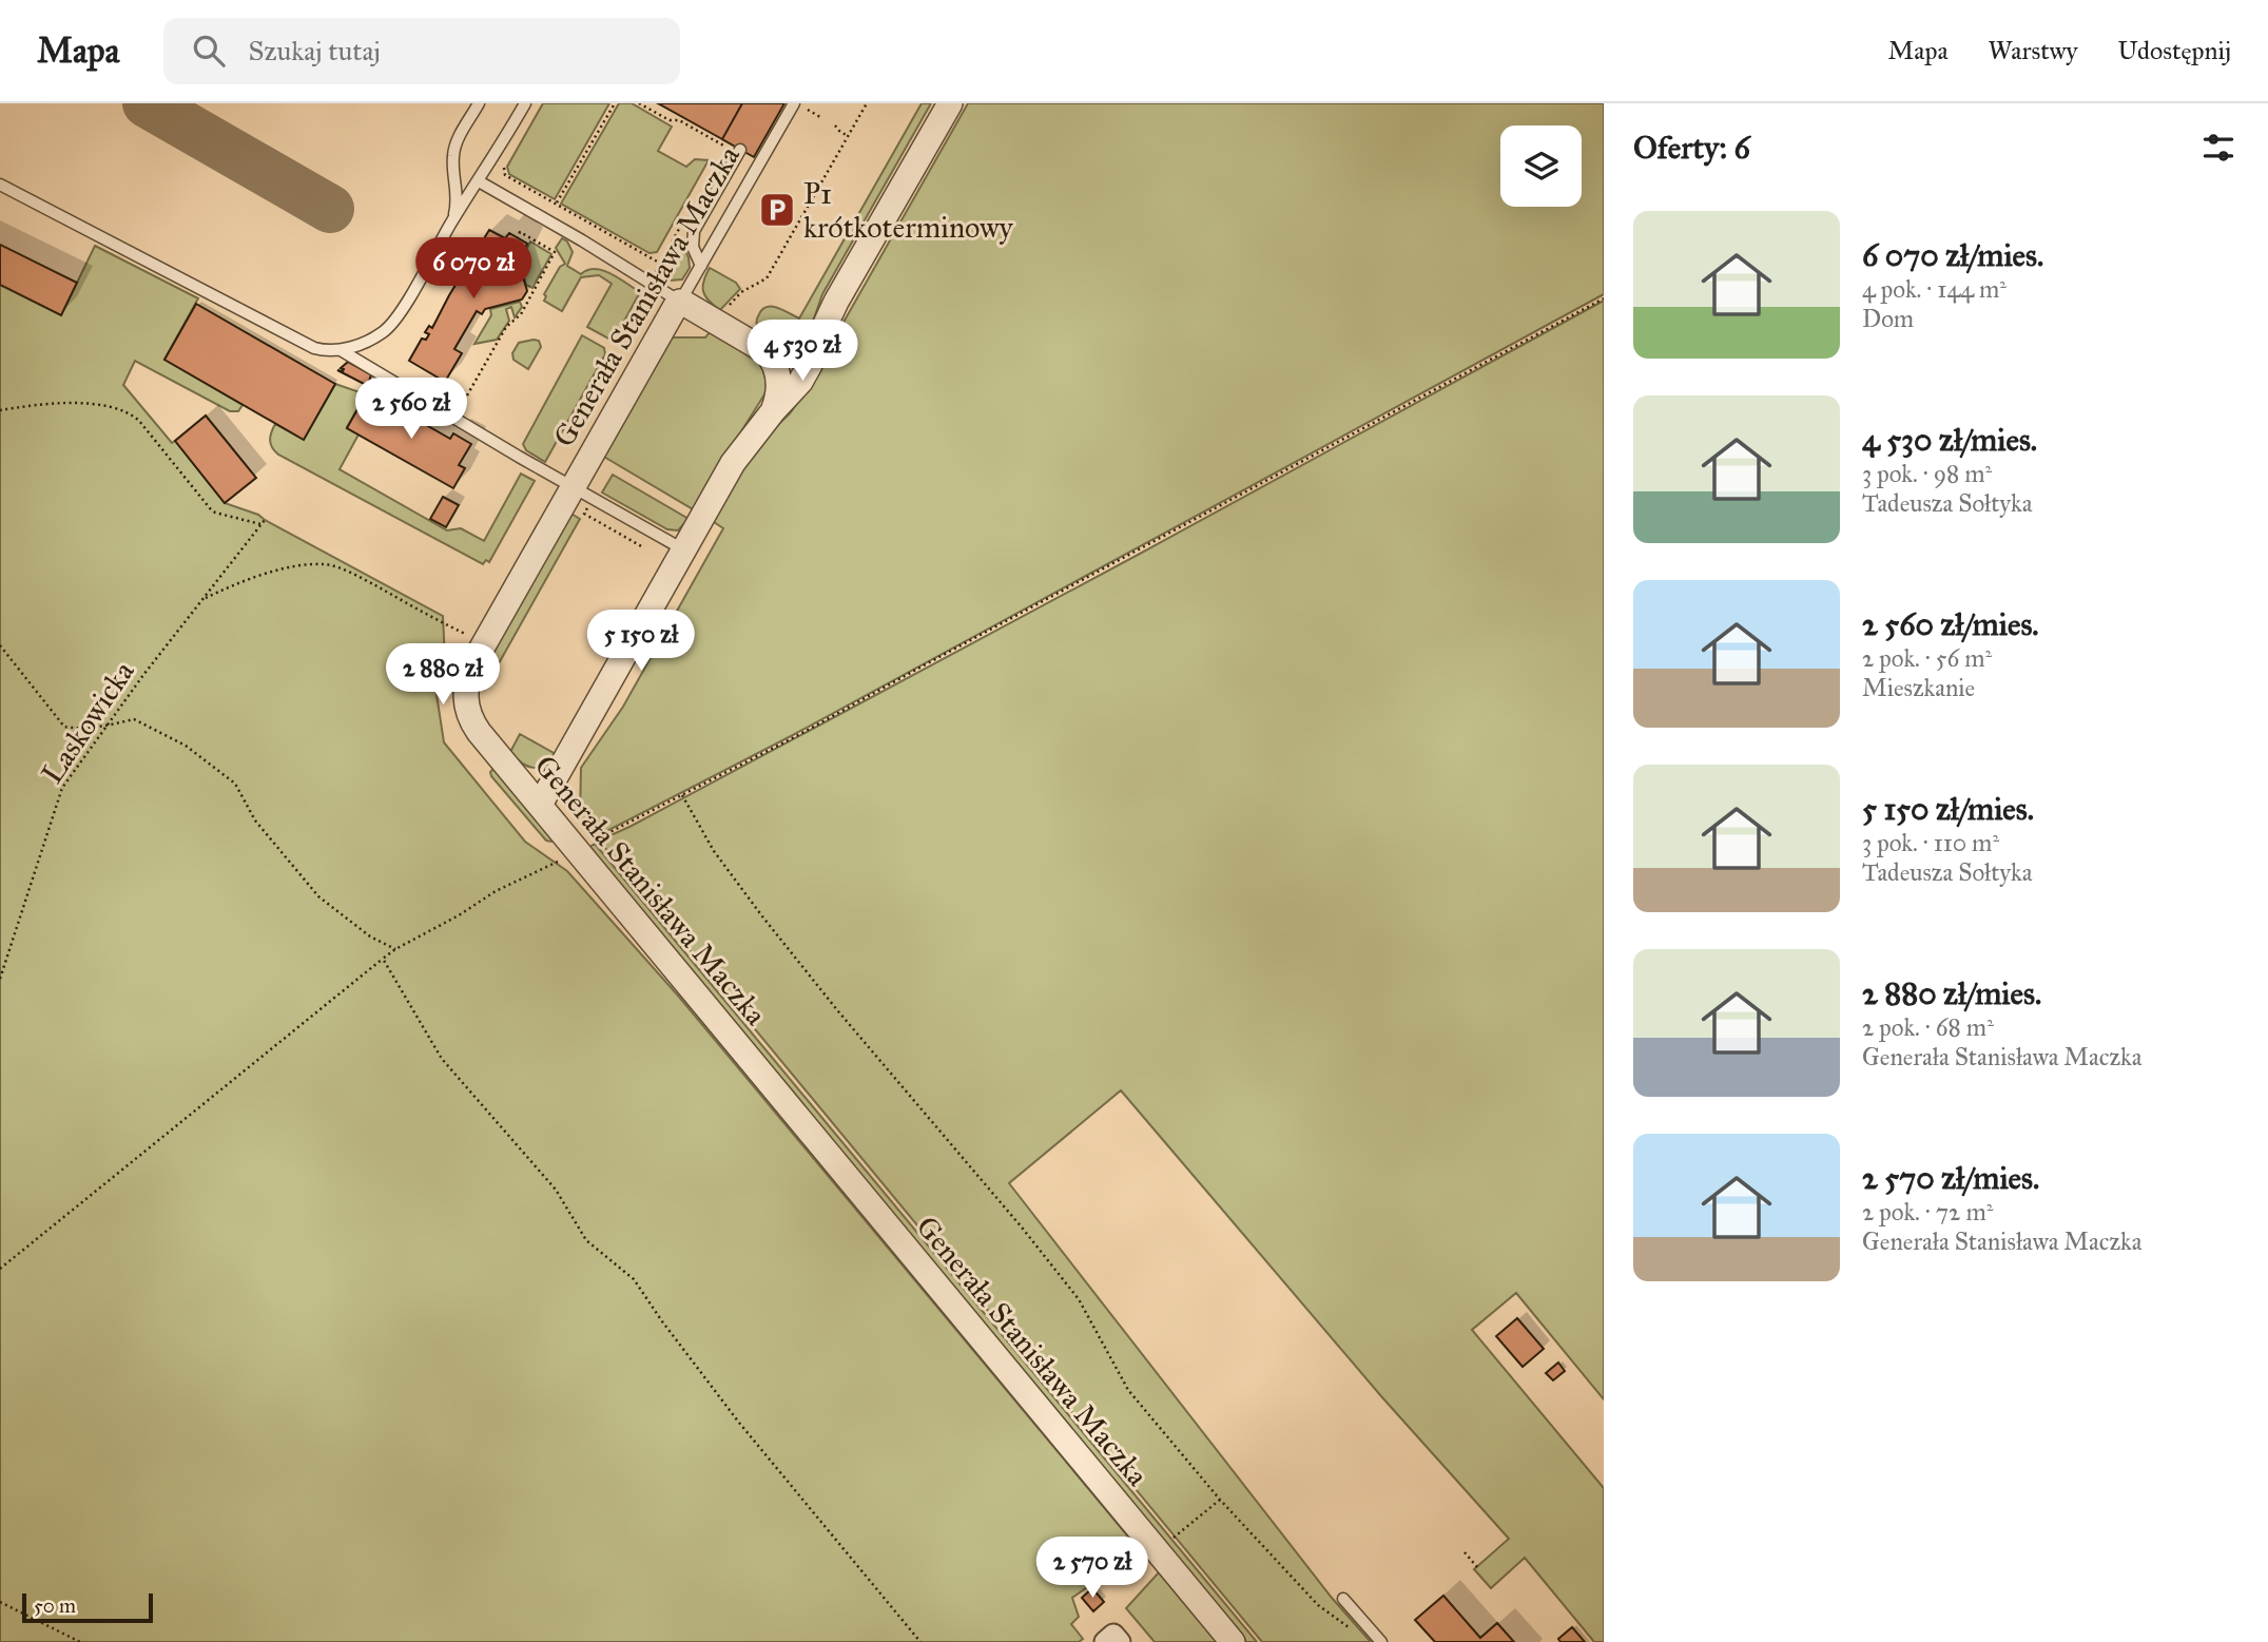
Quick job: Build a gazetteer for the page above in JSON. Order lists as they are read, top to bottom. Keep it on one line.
{"streets":{"street":["Generała Stanisława Maczka"],"path":["Laskowicka"]},"places":{"parking":["P1 krótkoterminowy"]},"scale_bar":"50 m","page":{"header":"Mapa","search":"Szukaj tutaj","nav":["Mapa","Warstwy","Udostępnij"],"heading":"Oferty: 6","list":[{"name":"6 070 zł/mies.","note":"4 pok. · 144 m² · Dom"},{"name":"4 530 zł/mies.","note":"3 pok. · 98 m² · Tadeusza Sołtyka"},{"name":"2 560 zł/mies.","note":"2 pok. · 56 m² · Mieszkanie"},{"name":"5 150 zł/mies.","note":"3 pok. · 110 m² · Tadeusza Sołtyka"},{"name":"2 880 zł/mies.","note":"2 pok. · 68 m² · Generała Stanisława Maczka"},{"name":"2 570 zł/mies.","note":"2 pok. · 72 m² · Generała Stanisława Maczka"}],"price":["6 070 zł","4 530 zł","2 560 zł","5 150 zł","2 880 zł","2 570 zł"],"scale":"50 m"}}
